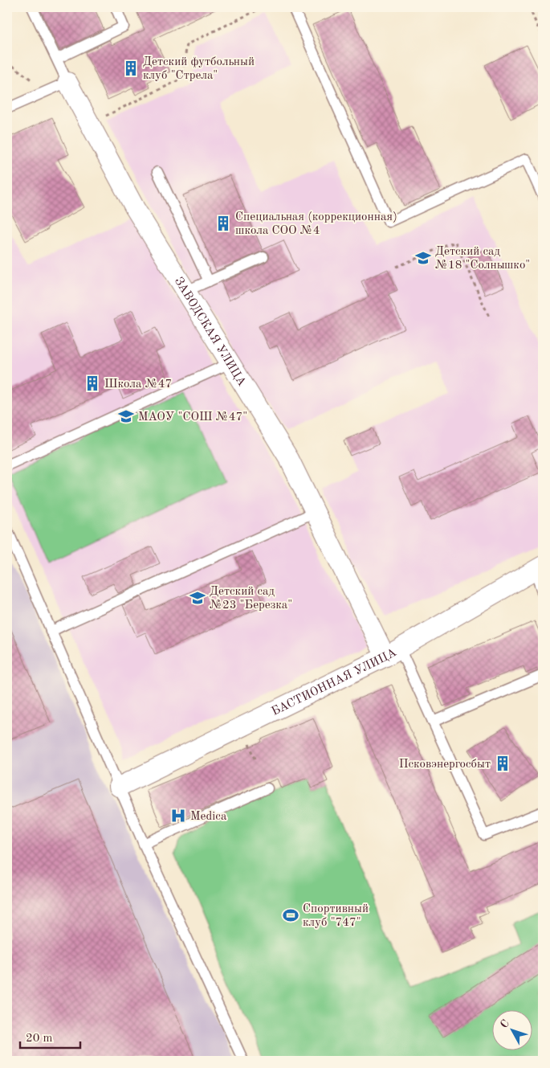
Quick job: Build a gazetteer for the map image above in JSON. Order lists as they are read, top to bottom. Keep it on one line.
{"streets":{"street":["ЗАВОДСКАЯ УЛИЦА","БАСТИОННАЯ УЛИЦА"]},"crossings":[["ЗАВОДСКАЯ УЛИЦА","БАСТИОННАЯ УЛИЦА"]],"places":{"building":["Детский футбольный клуб \"Стрела\"","Специальная (коррекционная) школа СОО №4","Школа №47","Псковэнергосбыт"],"school or university":["Детский сад №18 \"Солнышко\"","МАОУ \"СОШ №47\"","Детский сад №23 \"Березка\""],"hospital":["Medica"],"sports":["Спортивный клуб \"747\""]},"scale_bar":"20 m","north":"top left"}
